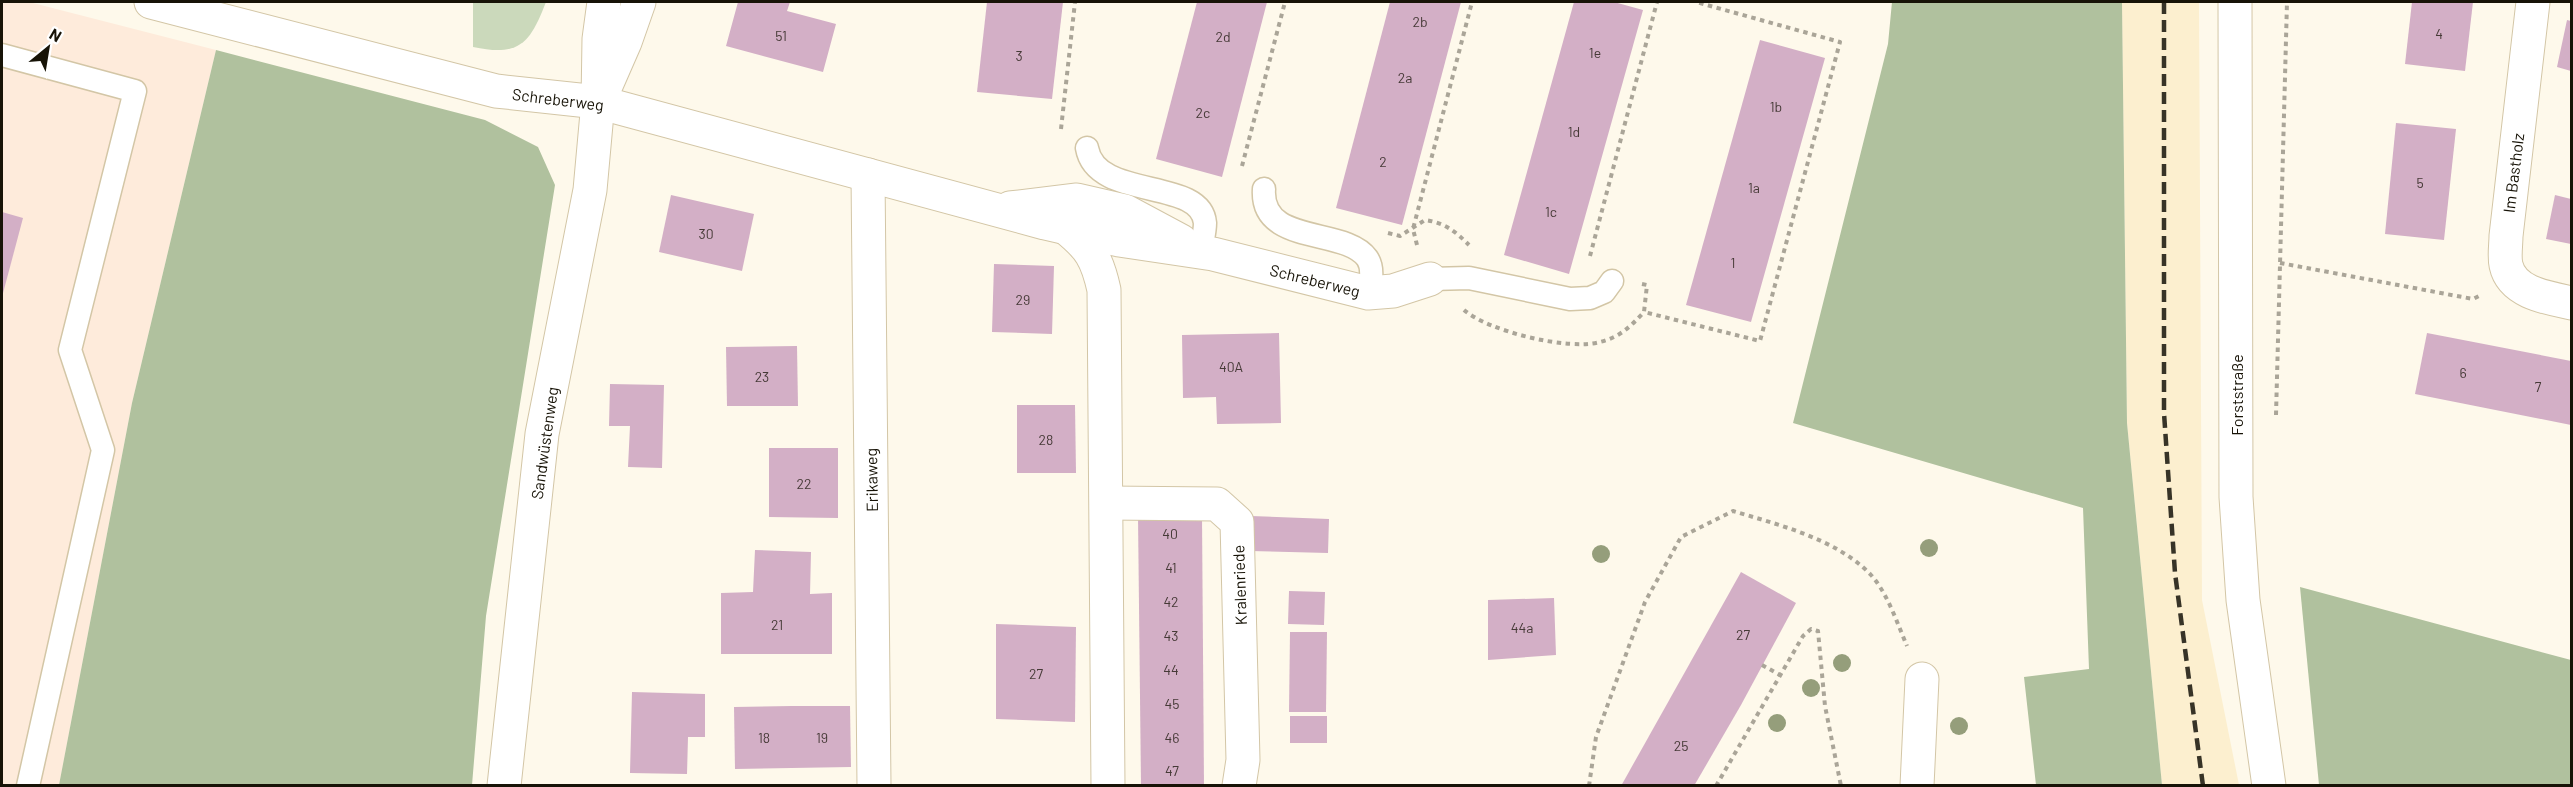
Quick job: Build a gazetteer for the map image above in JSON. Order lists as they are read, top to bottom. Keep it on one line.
{"streets":{"street":["Schreberweg","Im Bastholz","Forststraße","Sandwüstenweg","Erikaweg","Kralenriede"]},"crossings":[["Schreberweg","Sandwüstenweg"],["Schreberweg","Erikaweg"]],"house_numbers":["2b","4","51","2d","1e","3","2a","1b","2c","1d","2","5","1a","1c","30","1","29","40A","6","23","7","28","22","40","41","42","21","44a","27","43","44","27","45","18","19","46","25","47"],"north":"top right"}
